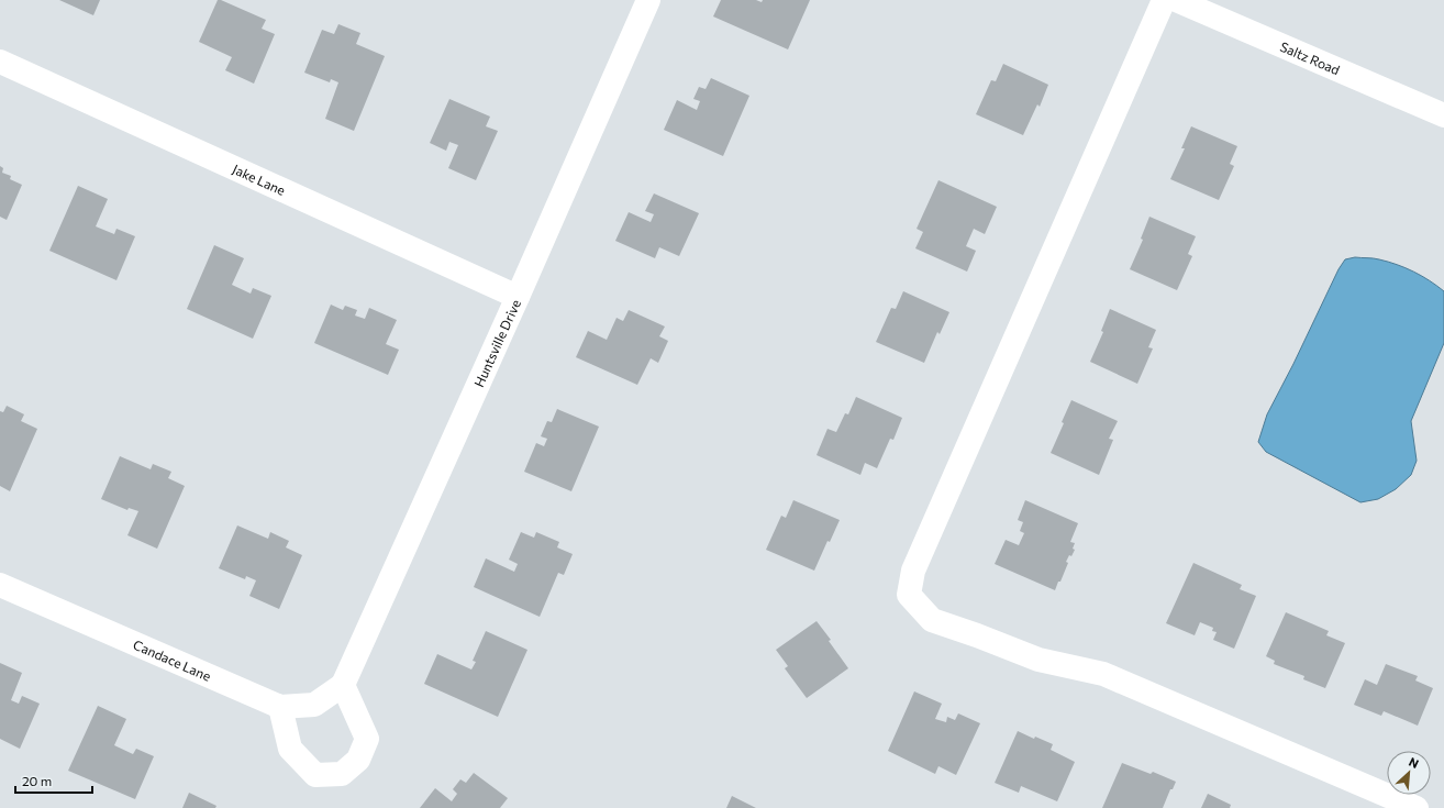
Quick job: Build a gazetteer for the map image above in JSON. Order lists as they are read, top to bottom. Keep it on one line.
{"streets":{"street":["Saltz Road","Jake Lane","Huntsville Drive","Candace Lane"]},"crossings":[["Jake Lane","Huntsville Drive"],["Huntsville Drive","Candace Lane"]],"scale_bar":"20 m","north":"top right"}
